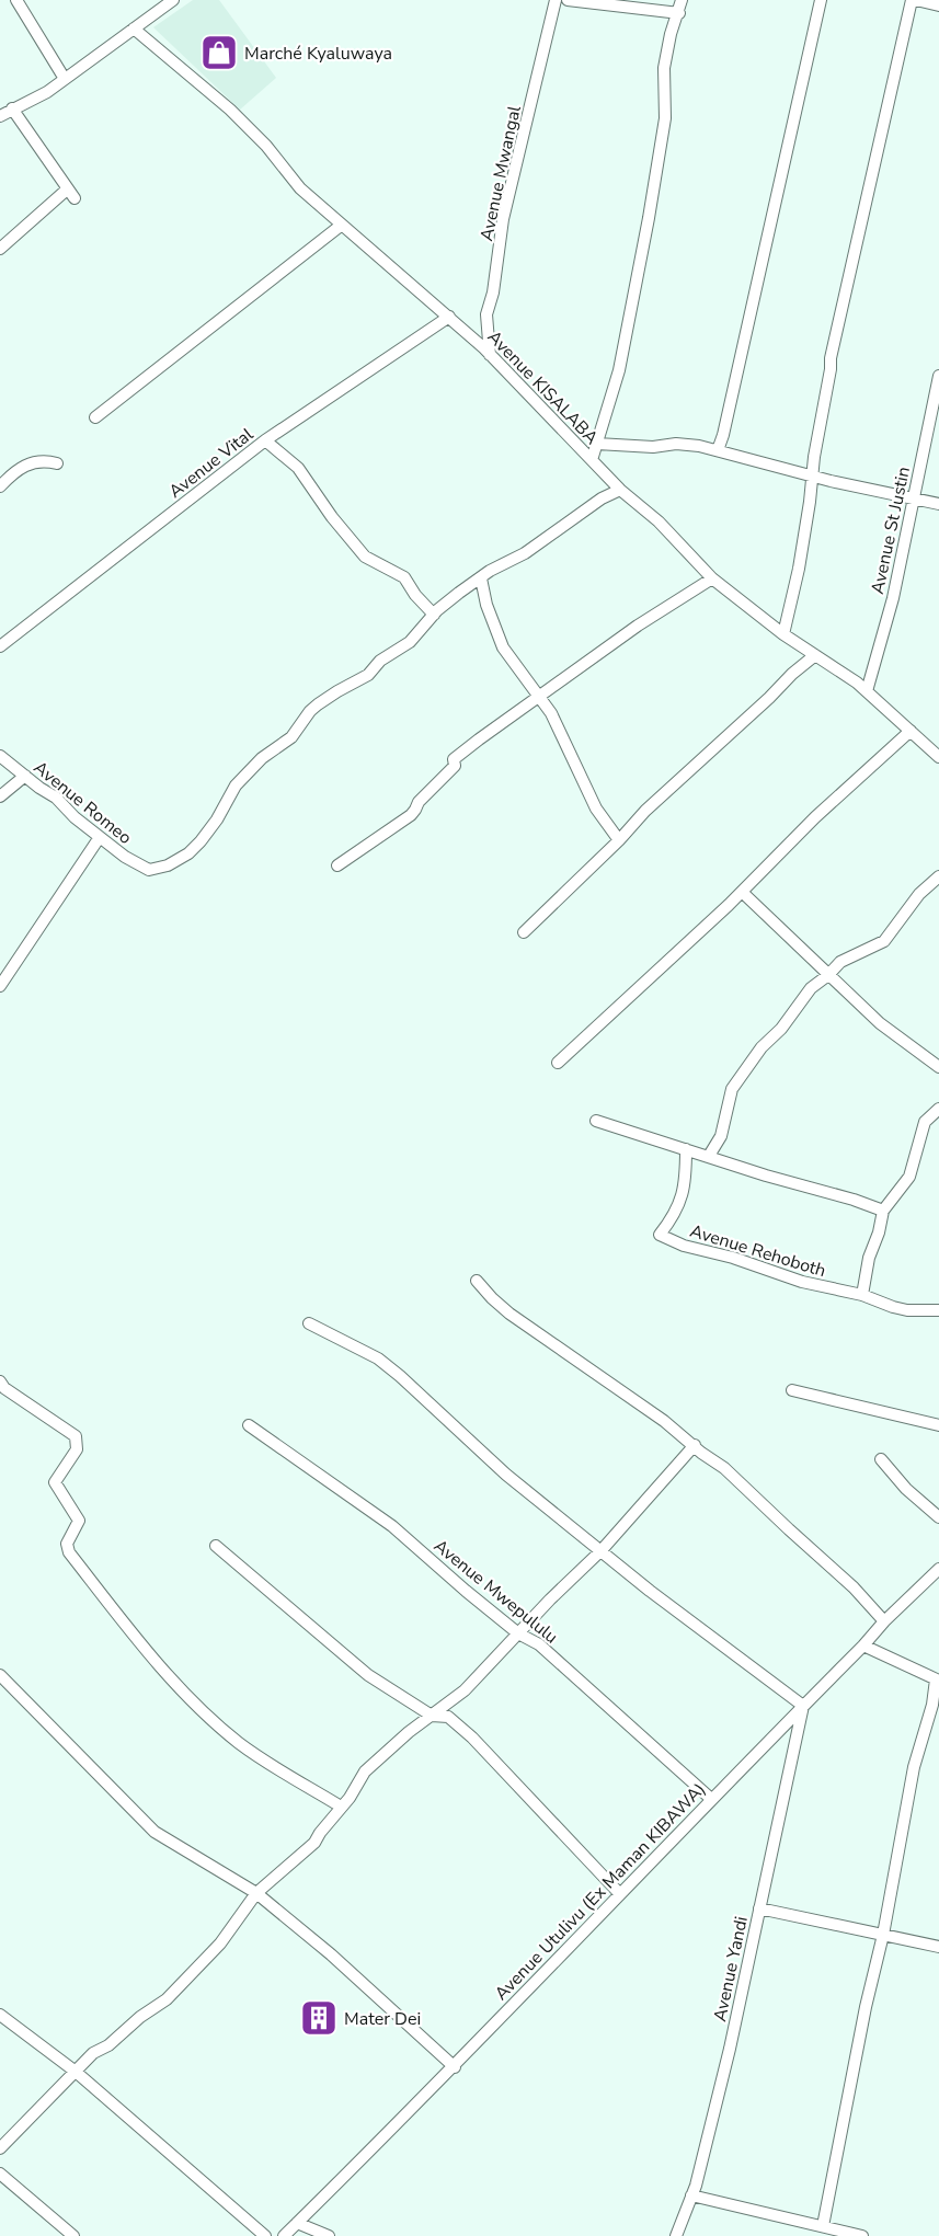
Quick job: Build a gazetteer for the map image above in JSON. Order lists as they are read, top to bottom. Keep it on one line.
{"streets":{"street":["Avenue Mwangal","Avenue KISALABA","Avenue Vital","Avenue St Justin","Avenue Romeo","Avenue Rehoboth","Avenue Mwepululu","Avenue Utulivu (Ex Maman KIBAWA)","Avenue Yandi"]},"crossings":[["Avenue Mwangal","Avenue KISALABA"],["Avenue KISALABA","Avenue Vital"],["Avenue KISALABA","Avenue St Justin"],["Avenue Mwepululu","Avenue Utulivu (Ex Maman KIBAWA)"],["Avenue Utulivu (Ex Maman KIBAWA)","Avenue Yandi"]],"places":{"shop":["Marché Kyaluwaya"],"building":["Mater Dei"]}}
